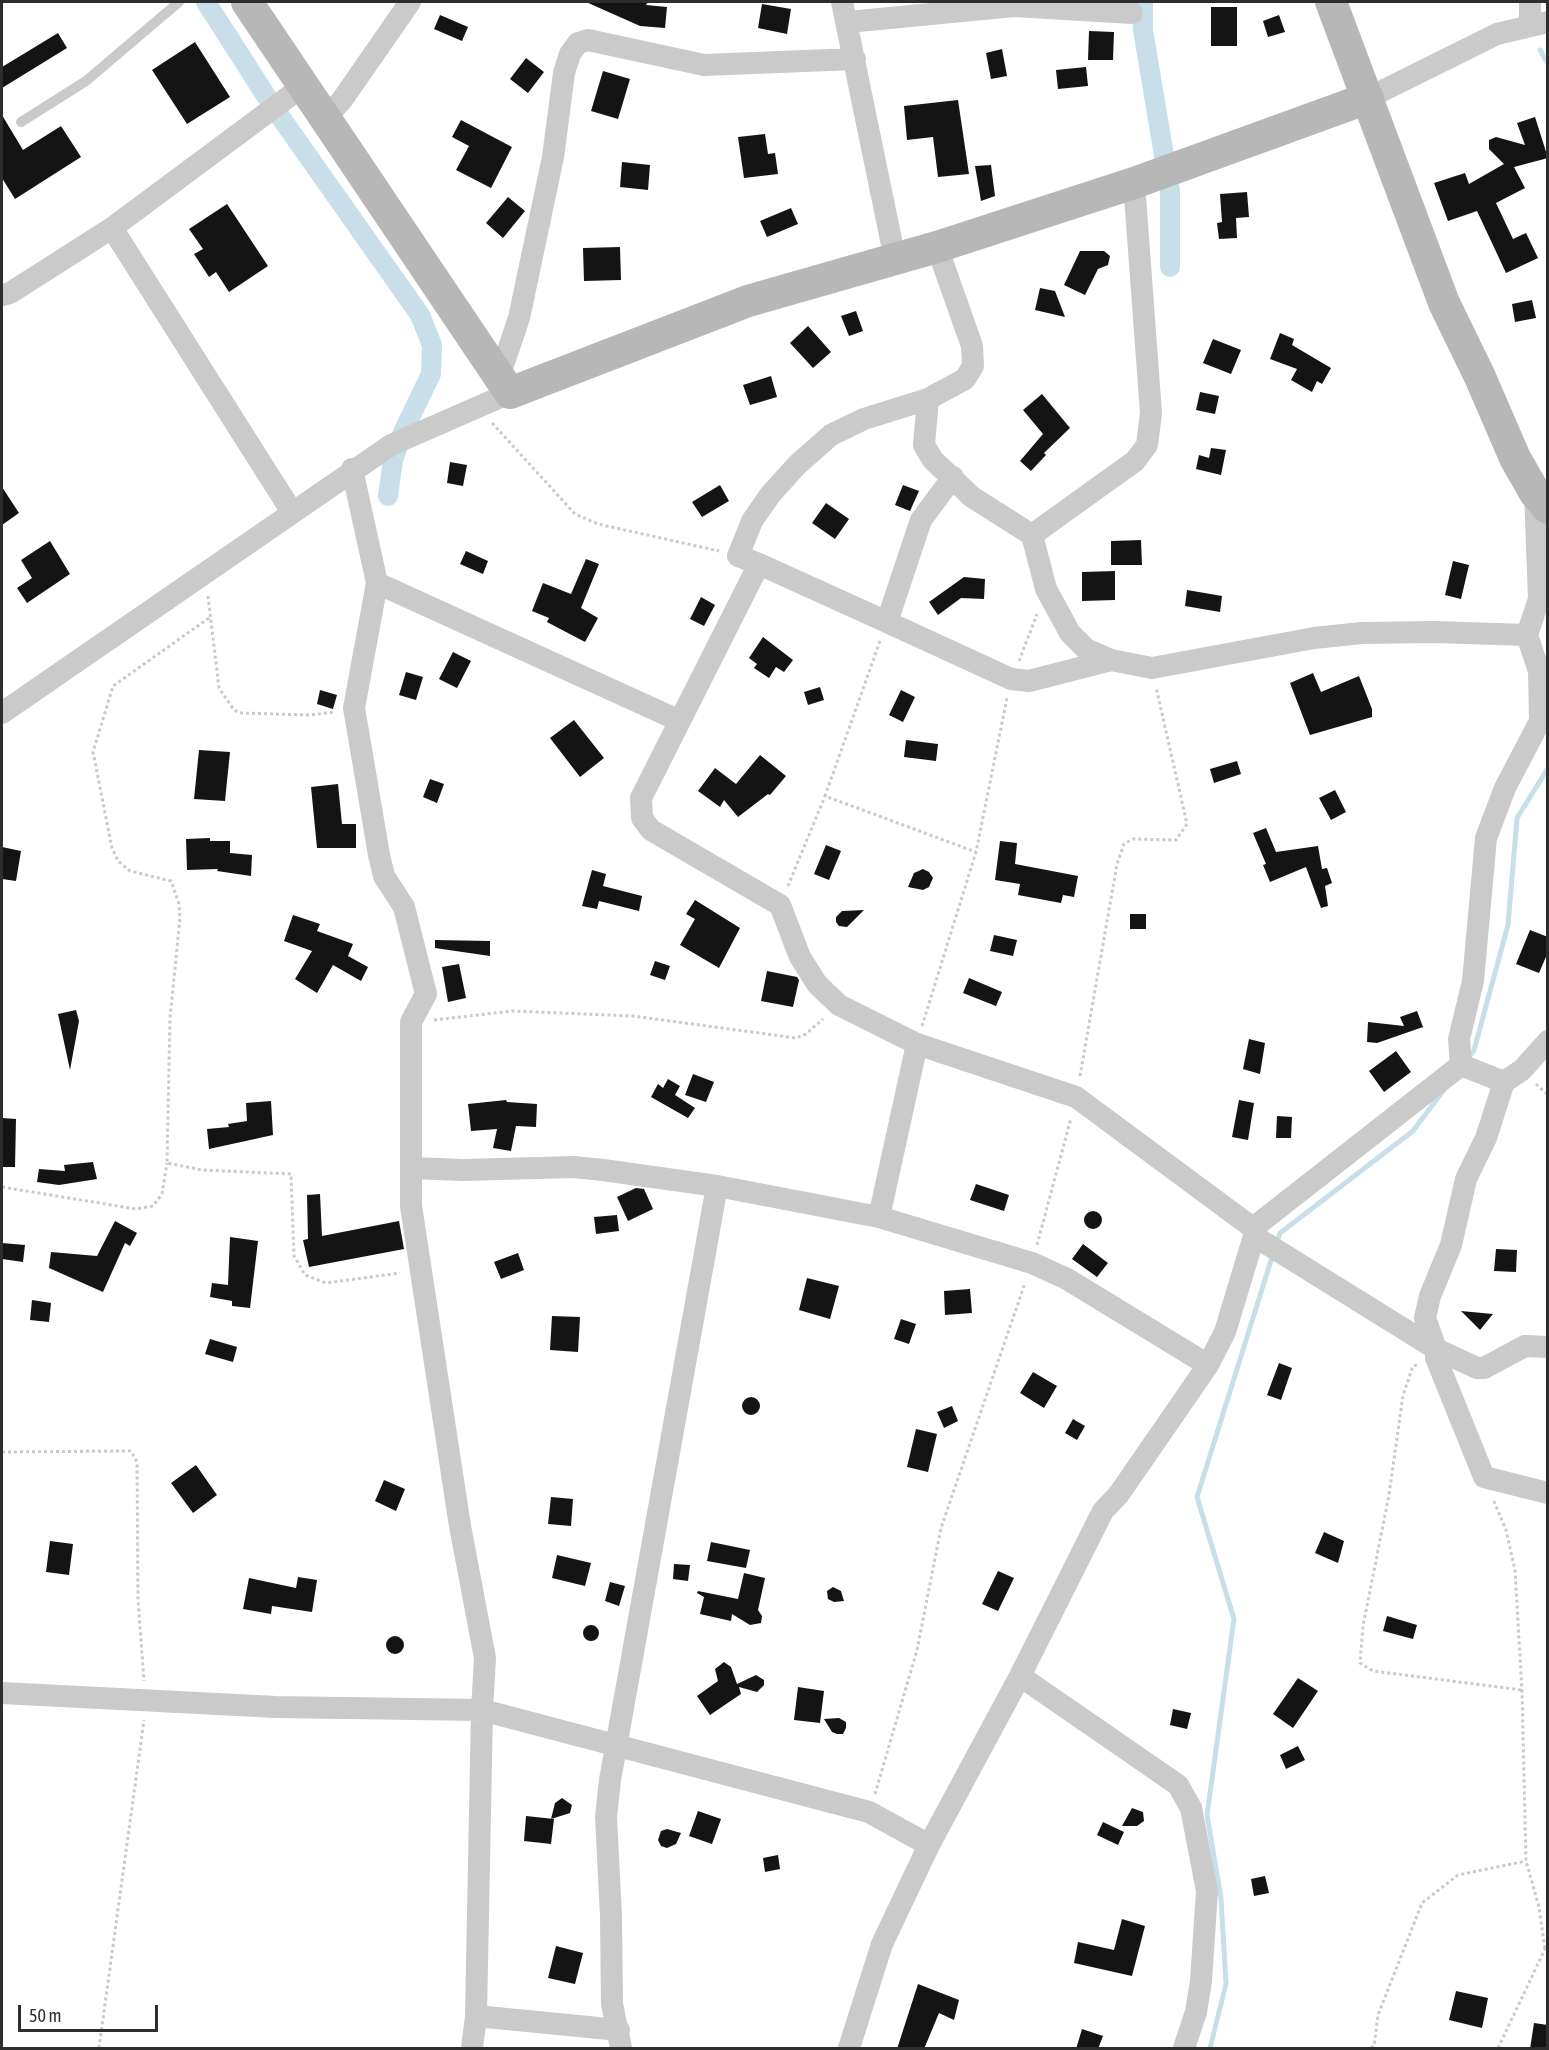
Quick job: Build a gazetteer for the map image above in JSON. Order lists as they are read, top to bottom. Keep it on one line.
{"scale_bar":"50 m"}
